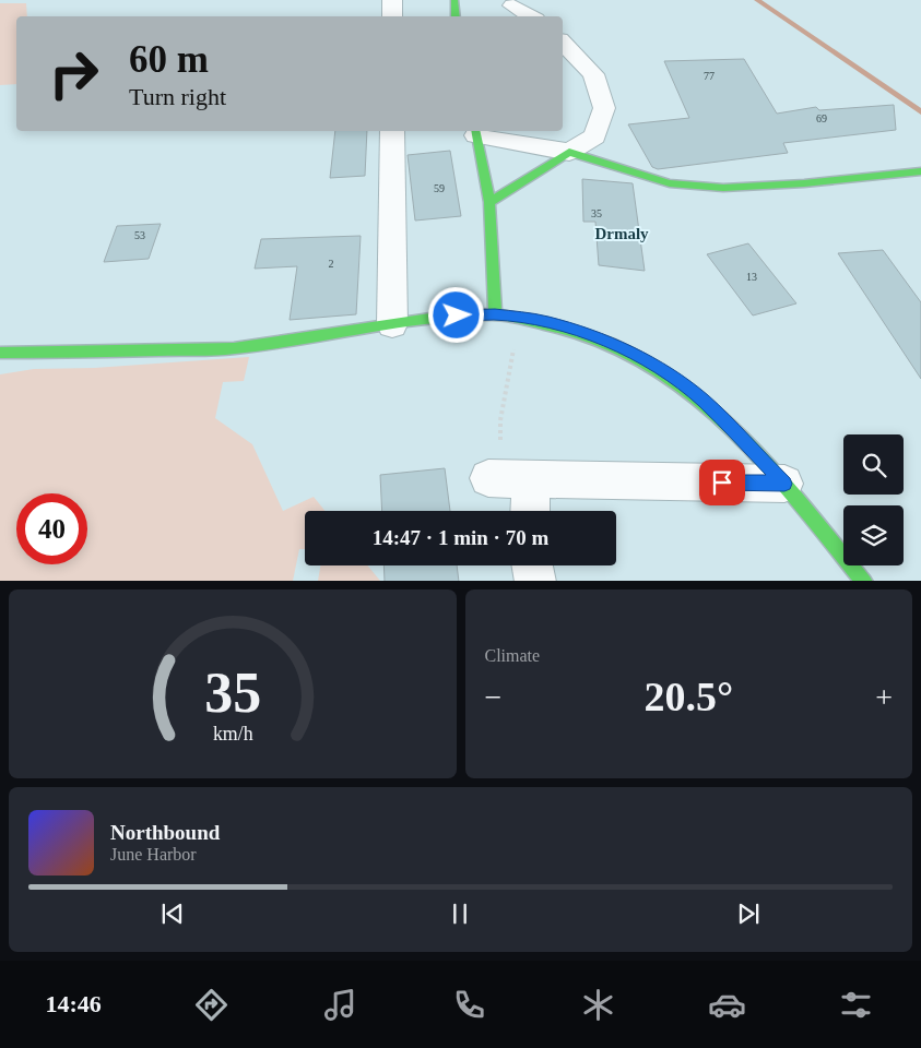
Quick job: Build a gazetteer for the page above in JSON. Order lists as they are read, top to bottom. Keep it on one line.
{"districts":["Drmaly"],"house_numbers":["77","69","59","35","53","2","13"],"page":{"turn":["60 m","Turn right"],"limit":"40","trip":"14:47 · 1 min · 70 m","tile":"Climate","heat":["−","20.5°","+"],"song":["Northbound","June Harbor"],"tabs":"14:46","gauge":["35","km/h"]}}
